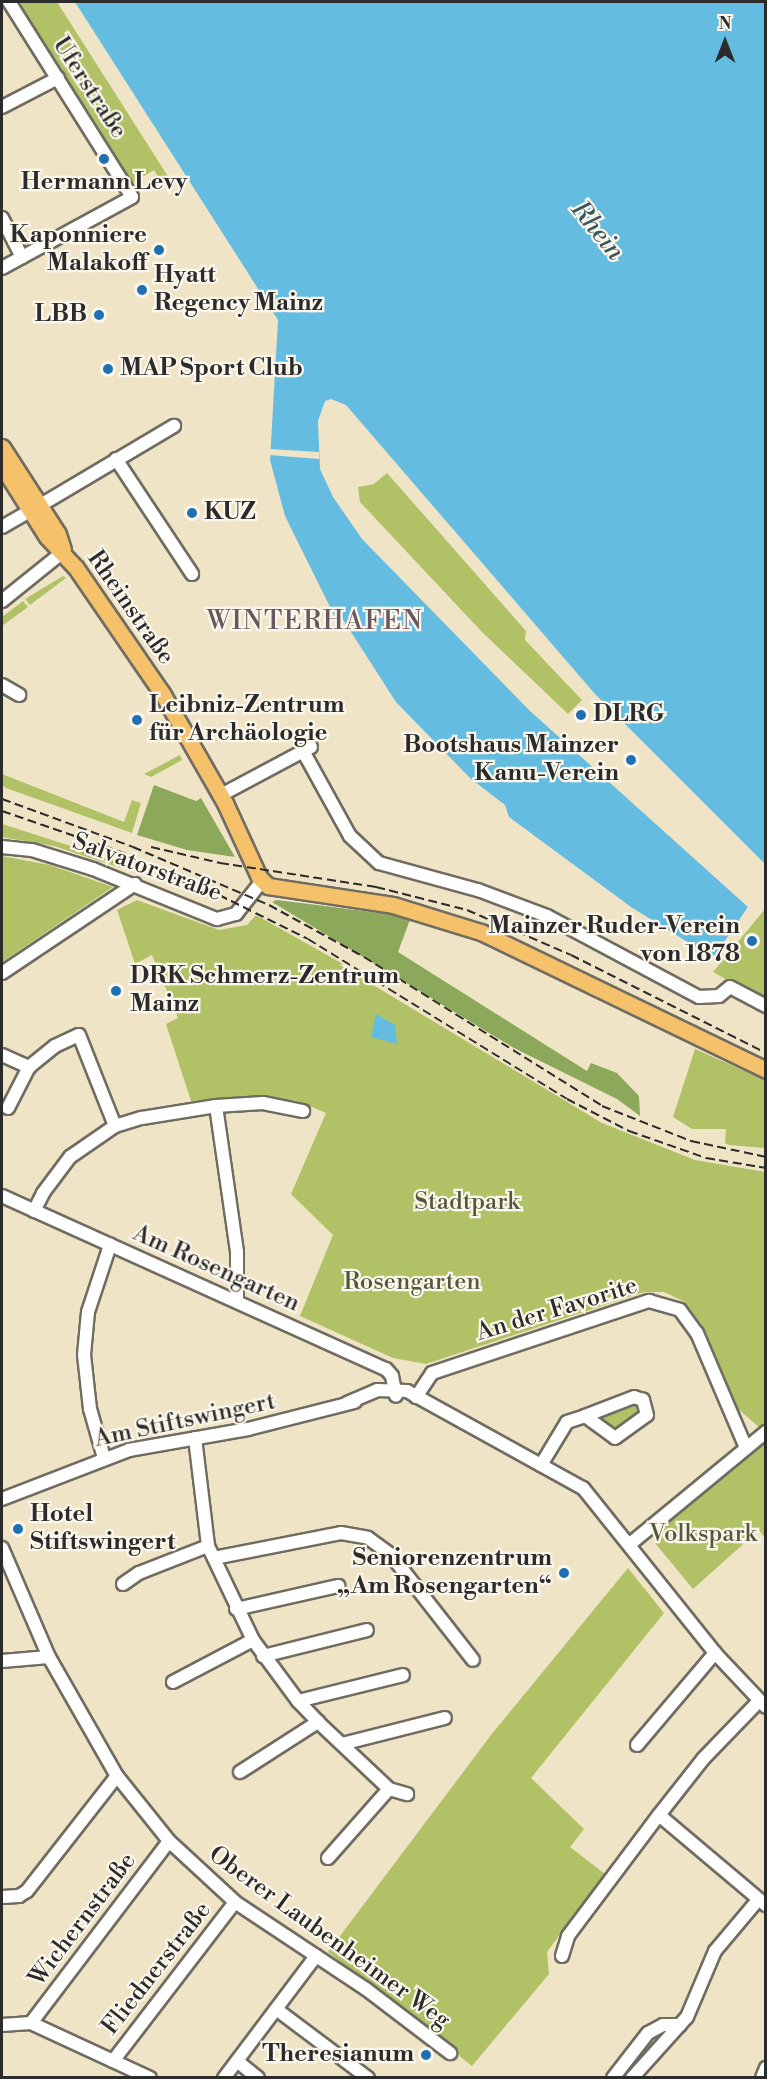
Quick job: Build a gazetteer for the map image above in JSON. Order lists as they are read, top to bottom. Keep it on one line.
{"streets":{"main road":["Rheinstraße"],"street":["Uferstraße","Salvatorstraße","Am Rosengarten","An der Favorite","Am Stiftswingert","Wichernstraße","Oberer Laubenheimer Weg","Fliednerstraße"]},"crossings":[["Rheinstraße","Salvatorstraße"],["Am Rosengarten","Am Stiftswingert"],["Wichernstraße","Oberer Laubenheimer Weg"],["Oberer Laubenheimer Weg","Fliednerstraße"]],"districts":["WINTERHAFEN"],"water":["Rhein"],"parks":["Stadtpark","Rosengarten","Volkspark"],"places":["Hermann Levy","Kaponniere Malakoff","Hyatt Regency Mainz","LBB","MAP Sport Club","KUZ","DLRG","Leibniz-Zentrum für Archäologie","Bootshaus Mainzer Kanu-Verein","Mainzer Ruder-Verein von 1878","DRK Schmerz-Zentrum Mainz","Hotel Stiftswingert","Seniorenzentrum „Am Rosengarten“","Theresianum"],"north":"top"}
